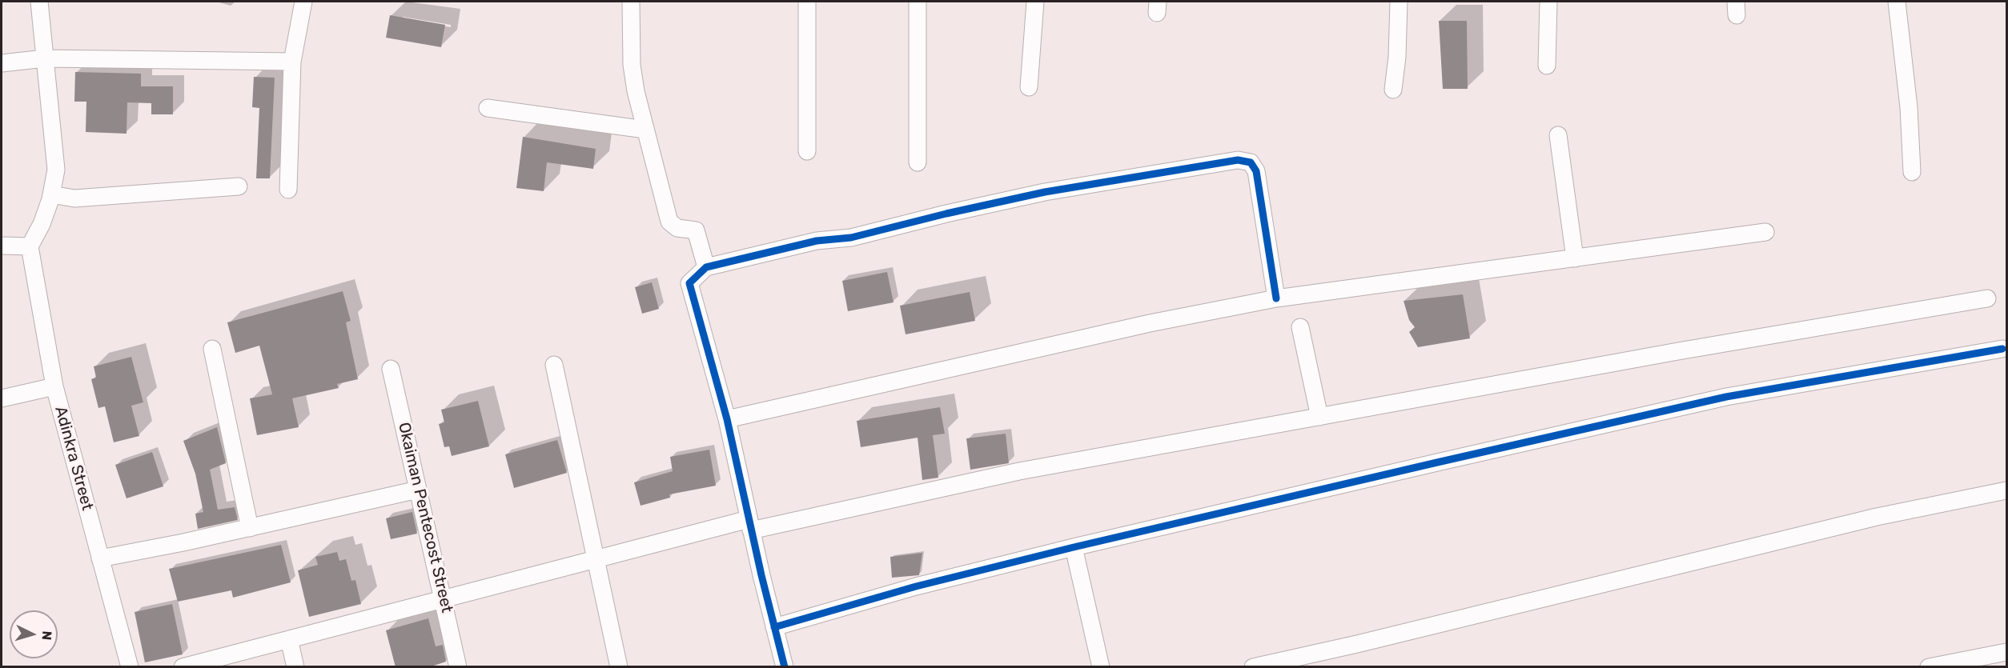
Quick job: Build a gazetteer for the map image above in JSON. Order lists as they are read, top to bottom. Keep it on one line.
{"streets":{"street":["Adinkra Street","Okaiman Pentecost Street"]},"north":"right"}
